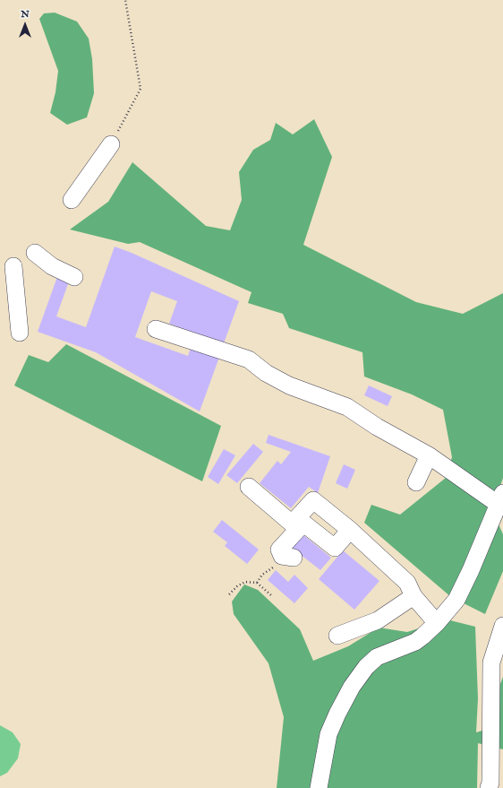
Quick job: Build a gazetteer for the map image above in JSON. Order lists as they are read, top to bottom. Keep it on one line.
{"north":"top"}
